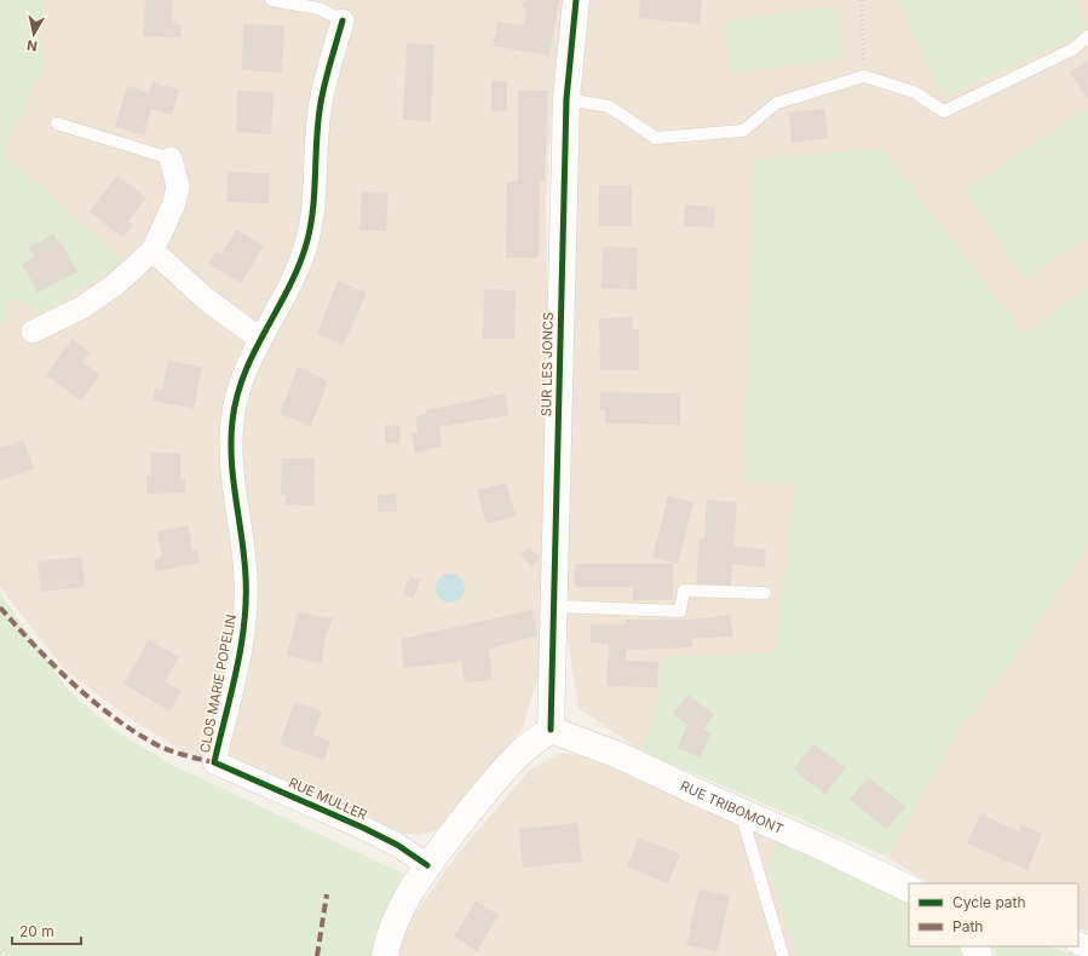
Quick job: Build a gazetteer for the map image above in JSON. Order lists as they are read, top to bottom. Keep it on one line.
{"streets":{"street":["SUR LES JONCS","CLOS MARIE POPELIN","RUE MULLER","RUE TRIBOMONT"]},"crossings":[["SUR LES JONCS","RUE TRIBOMONT"],["CLOS MARIE POPELIN","RUE MULLER"]],"legend":["Cycle path","Path"],"scale_bar":"20 m","north":"bottom"}
